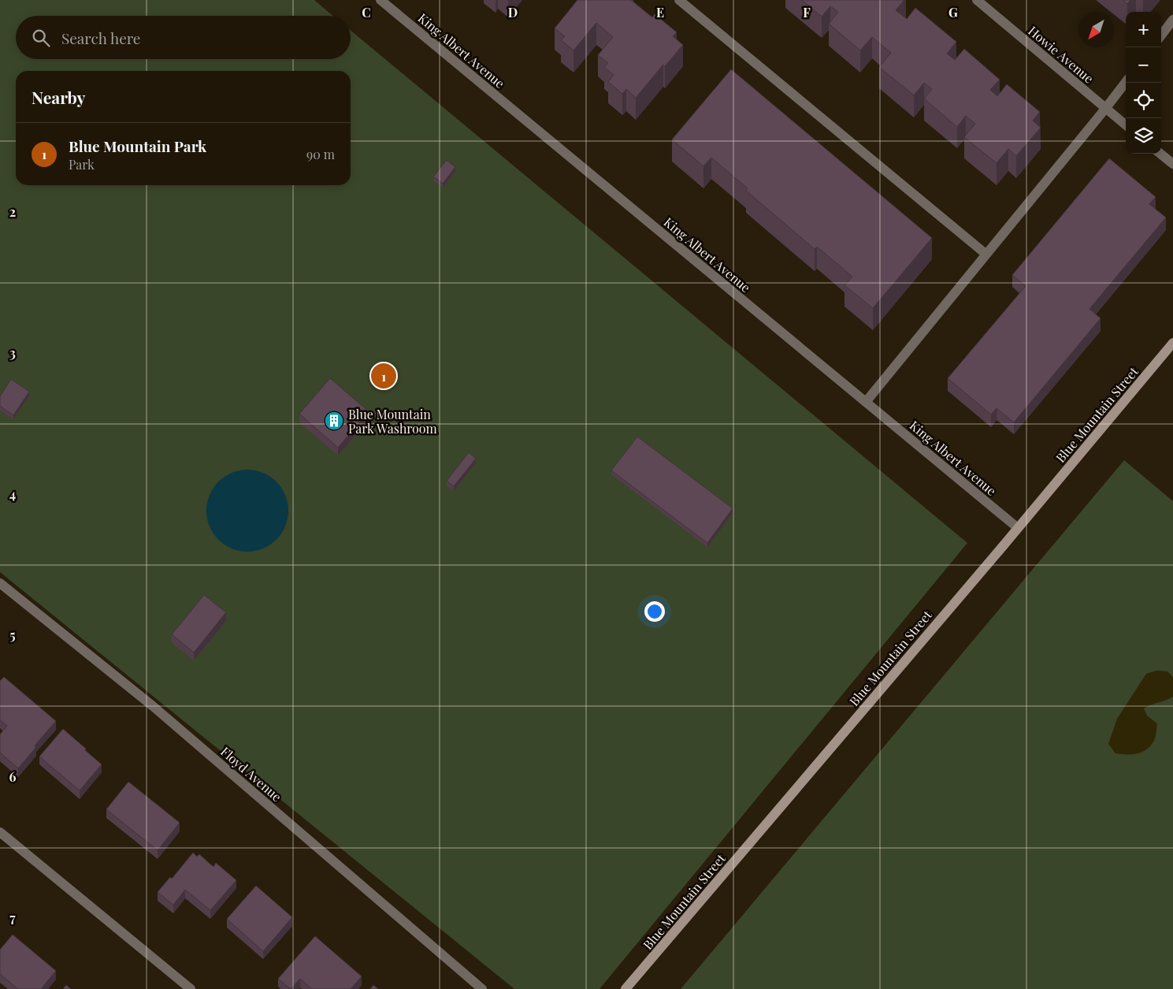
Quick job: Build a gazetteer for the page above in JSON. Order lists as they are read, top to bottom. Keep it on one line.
{"streets":{"main road":["Blue Mountain Street"],"street":["King Albert Avenue","Howie Avenue","Floyd Avenue"]},"crossings":[["King Albert Avenue","Blue Mountain Street"]],"places":{"building":["Blue Mountain Park Washroom"]},"north":"bottom left","page":{"map_buttons":["+","−"],"search":"Search here","heading":"Nearby","list":[{"mark":"1","name":"Blue Mountain Park","note":"Park","value":"90 m"}],"pins":"1"},"grid":{"columns":["C","D","E","F","G"],"rows":["2","3","4","5","6","7"]}}
